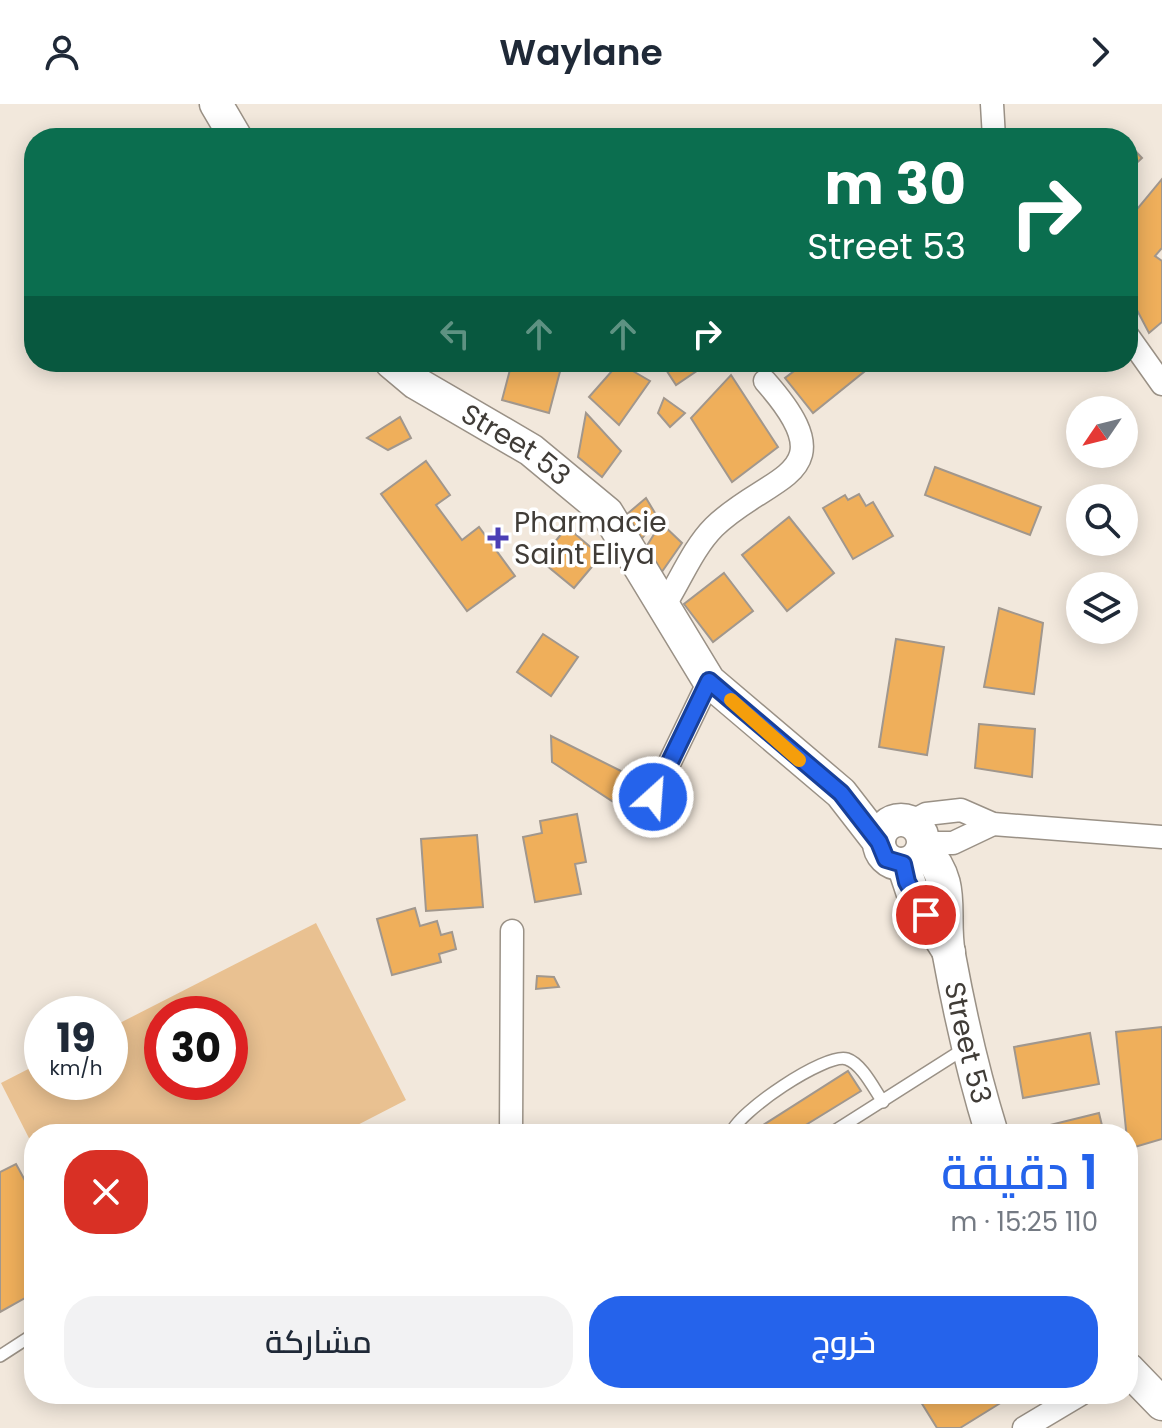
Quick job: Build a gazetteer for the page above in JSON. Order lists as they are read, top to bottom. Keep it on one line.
{"streets":{"street":["Street 53"]},"places":{"health":["Pharmacie Saint Eliya"]},"north":"bottom left","page":{"header":"Waylane","turn":["30 m","Street 53"],"speed":"19 km/h","limit":"30","heading":["1 دقيقة","110 m · 15:25"],"buttons":["خروج","مشاركة"]}}
